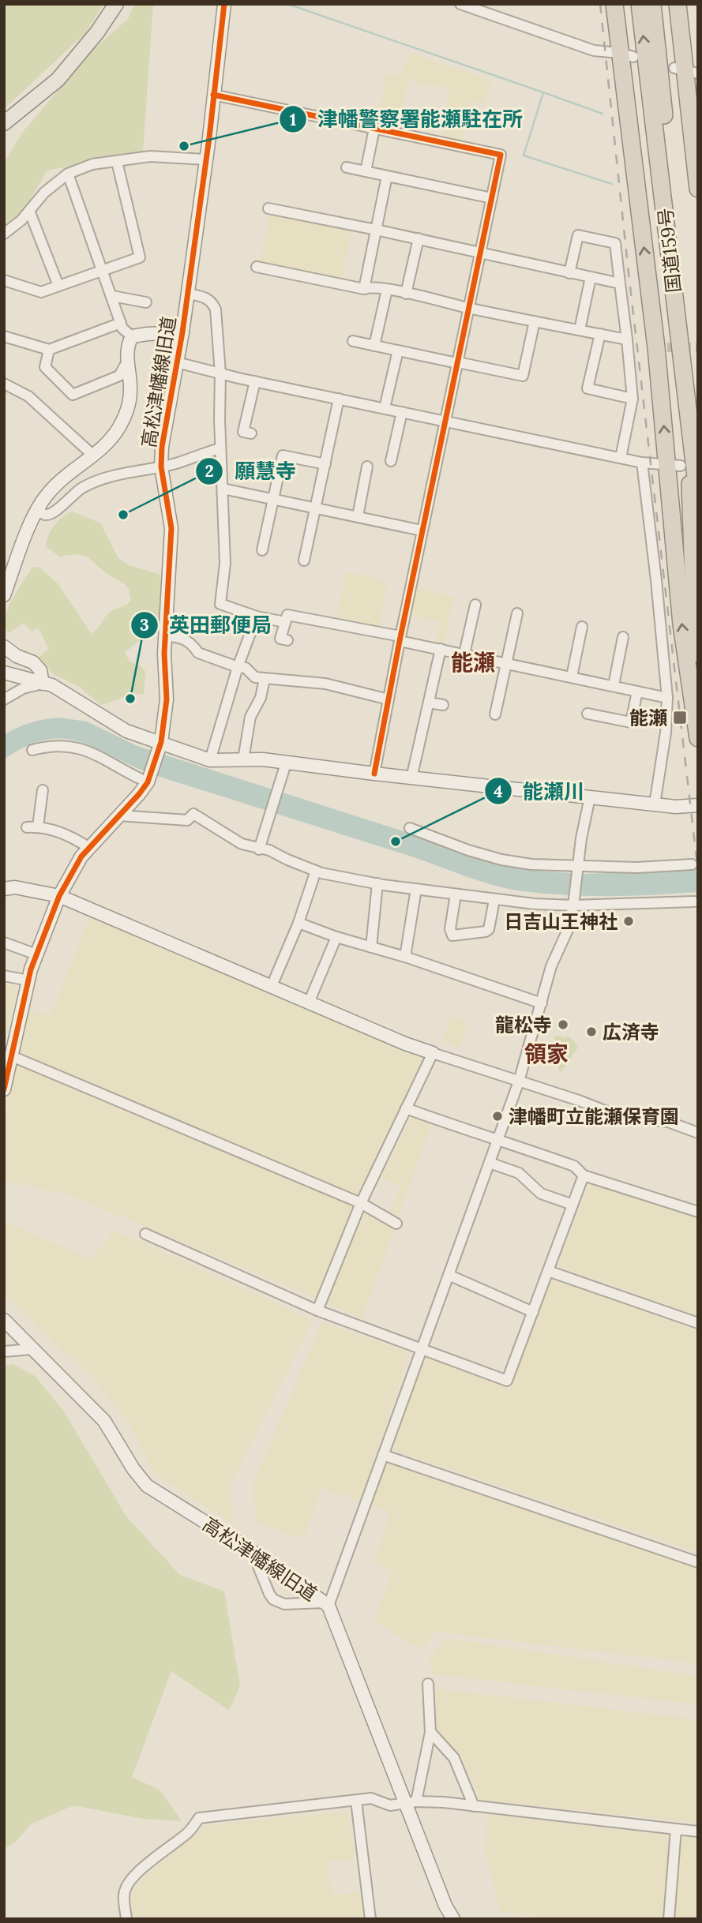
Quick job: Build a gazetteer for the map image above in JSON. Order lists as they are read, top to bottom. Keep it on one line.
{"streets":{"highway":["国道159号"],"street":["高松津幡線旧道"]},"districts":["能瀬","領家"],"places":{"other":["津幡警察署能瀬駐在所","願慧寺","英田郵便局","能瀬川","日吉山王神社","龍松寺","広済寺","津幡町立能瀬保育園"],"transit":["能瀬"]}}
